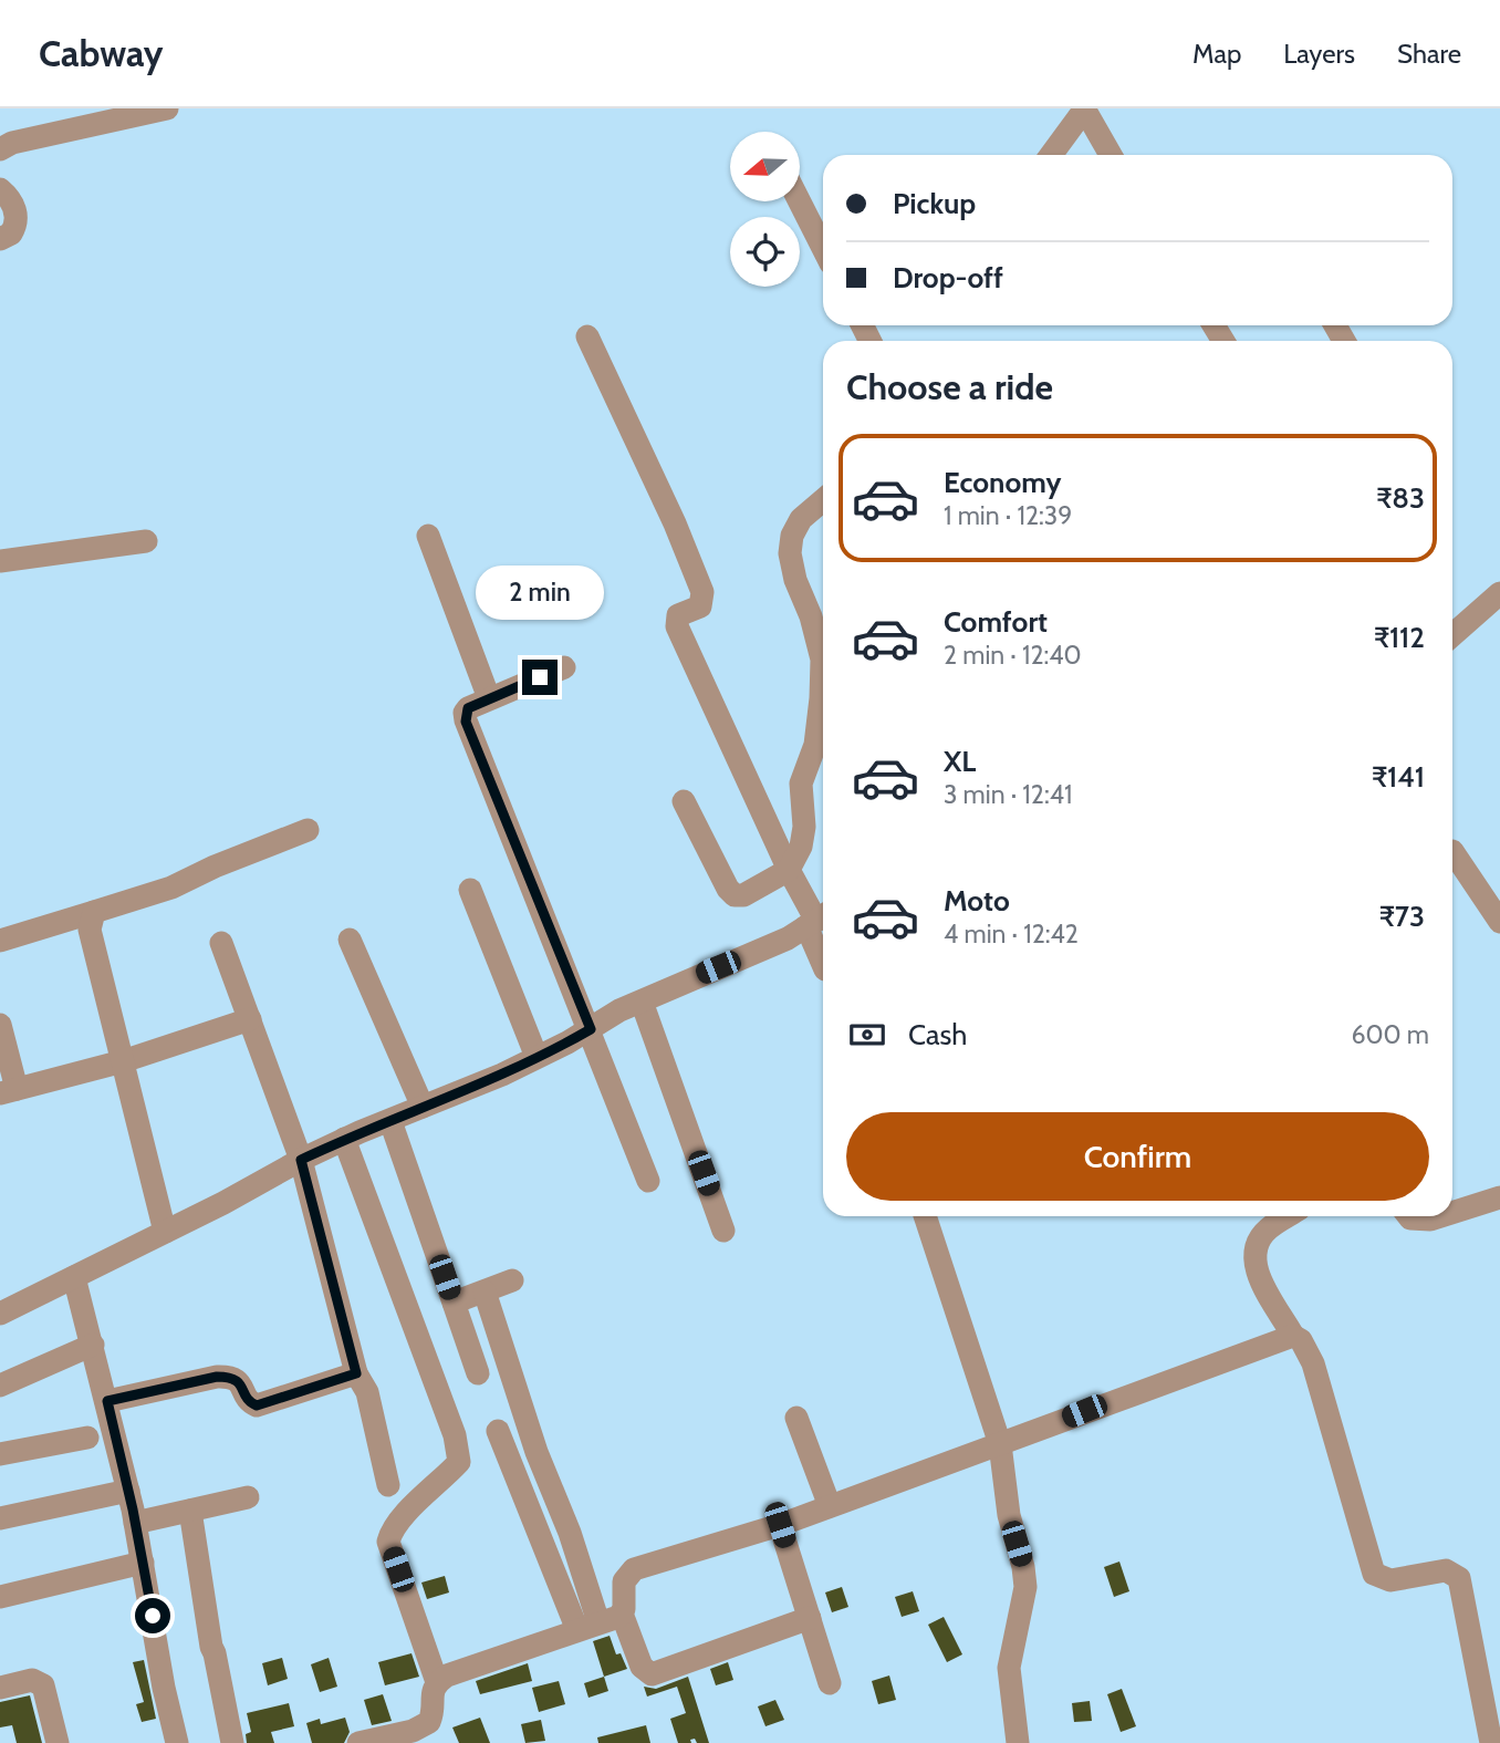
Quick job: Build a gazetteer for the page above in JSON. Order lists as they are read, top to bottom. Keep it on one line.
{"north":"left","page":{"header":"Cabway","nav":["Map","Layers","Share"],"banner":["Pickup","Drop-off"],"heading":"Choose a ride","list":[{"name":"Economy","note":"1 min · 12:39","value":"₹83"},{"name":"Comfort","note":"2 min · 12:40","value":"₹112"},{"name":"XL","note":"3 min · 12:41","value":"₹141"},{"name":"Moto","note":"4 min · 12:42","value":"₹73"}],"bubble":"2 min","pay":["Cash","600 m"],"buttons":"Confirm"}}
